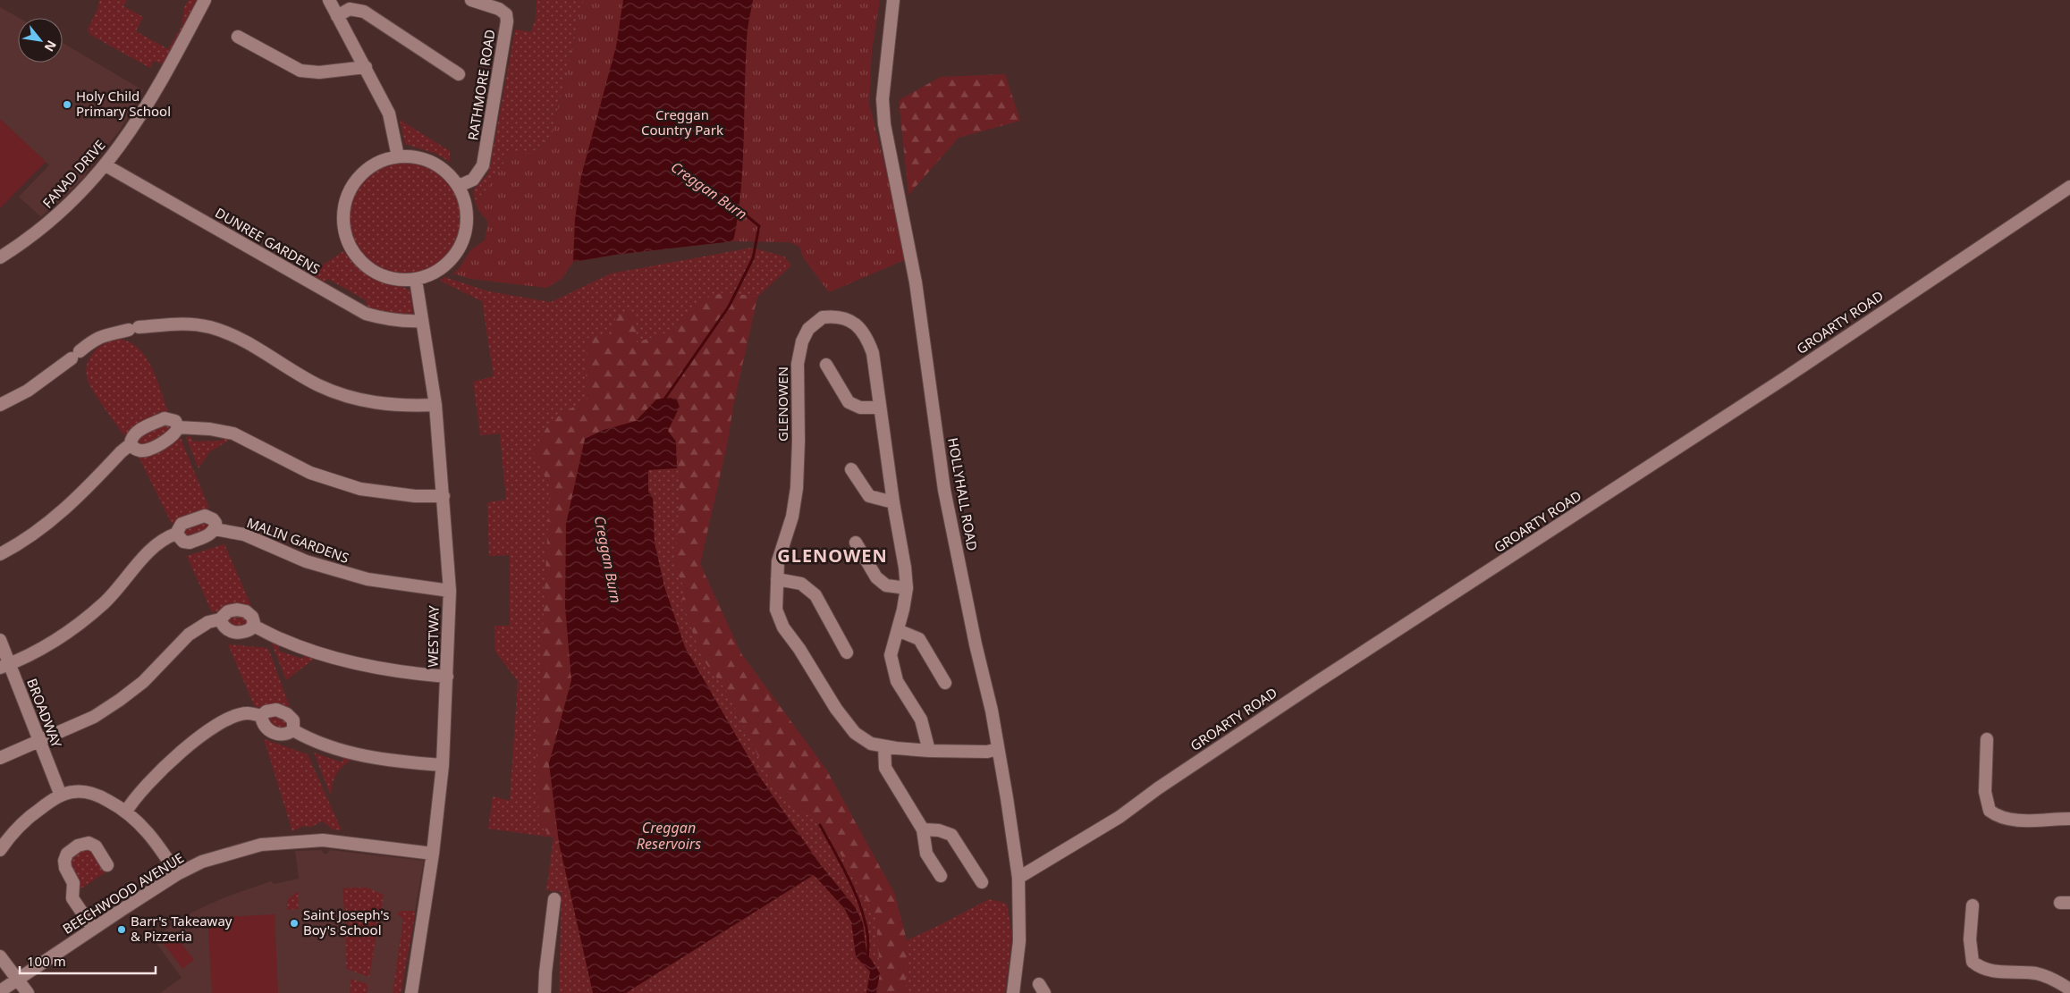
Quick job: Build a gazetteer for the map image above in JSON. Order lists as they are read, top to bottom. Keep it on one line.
{"streets":{"street":["RATHMORE ROAD","FANAD DRIVE","DUNREE GARDENS","GROARTY ROAD","GLENOWEN","HOLLYHALL ROAD","MALIN GARDENS","WESTWAY","BROADWAY","BEECHWOOD AVENUE"]},"crossings":[["RATHMORE ROAD","WESTWAY"],["FANAD DRIVE","DUNREE GARDENS"],["DUNREE GARDENS","WESTWAY"],["GROARTY ROAD","HOLLYHALL ROAD"],["GLENOWEN","HOLLYHALL ROAD"],["MALIN GARDENS","WESTWAY"],["WESTWAY","BEECHWOOD AVENUE"]],"districts":["GLENOWEN"],"water":["Creggan Burn","Creggan Reservoirs"],"parks":["Creggan Country Park"],"places":["Holy Child Primary School","Saint Joseph's Boy's School","Barr's Takeaway & Pizzeria"],"scale_bar":"100 m","north":"bottom right"}
